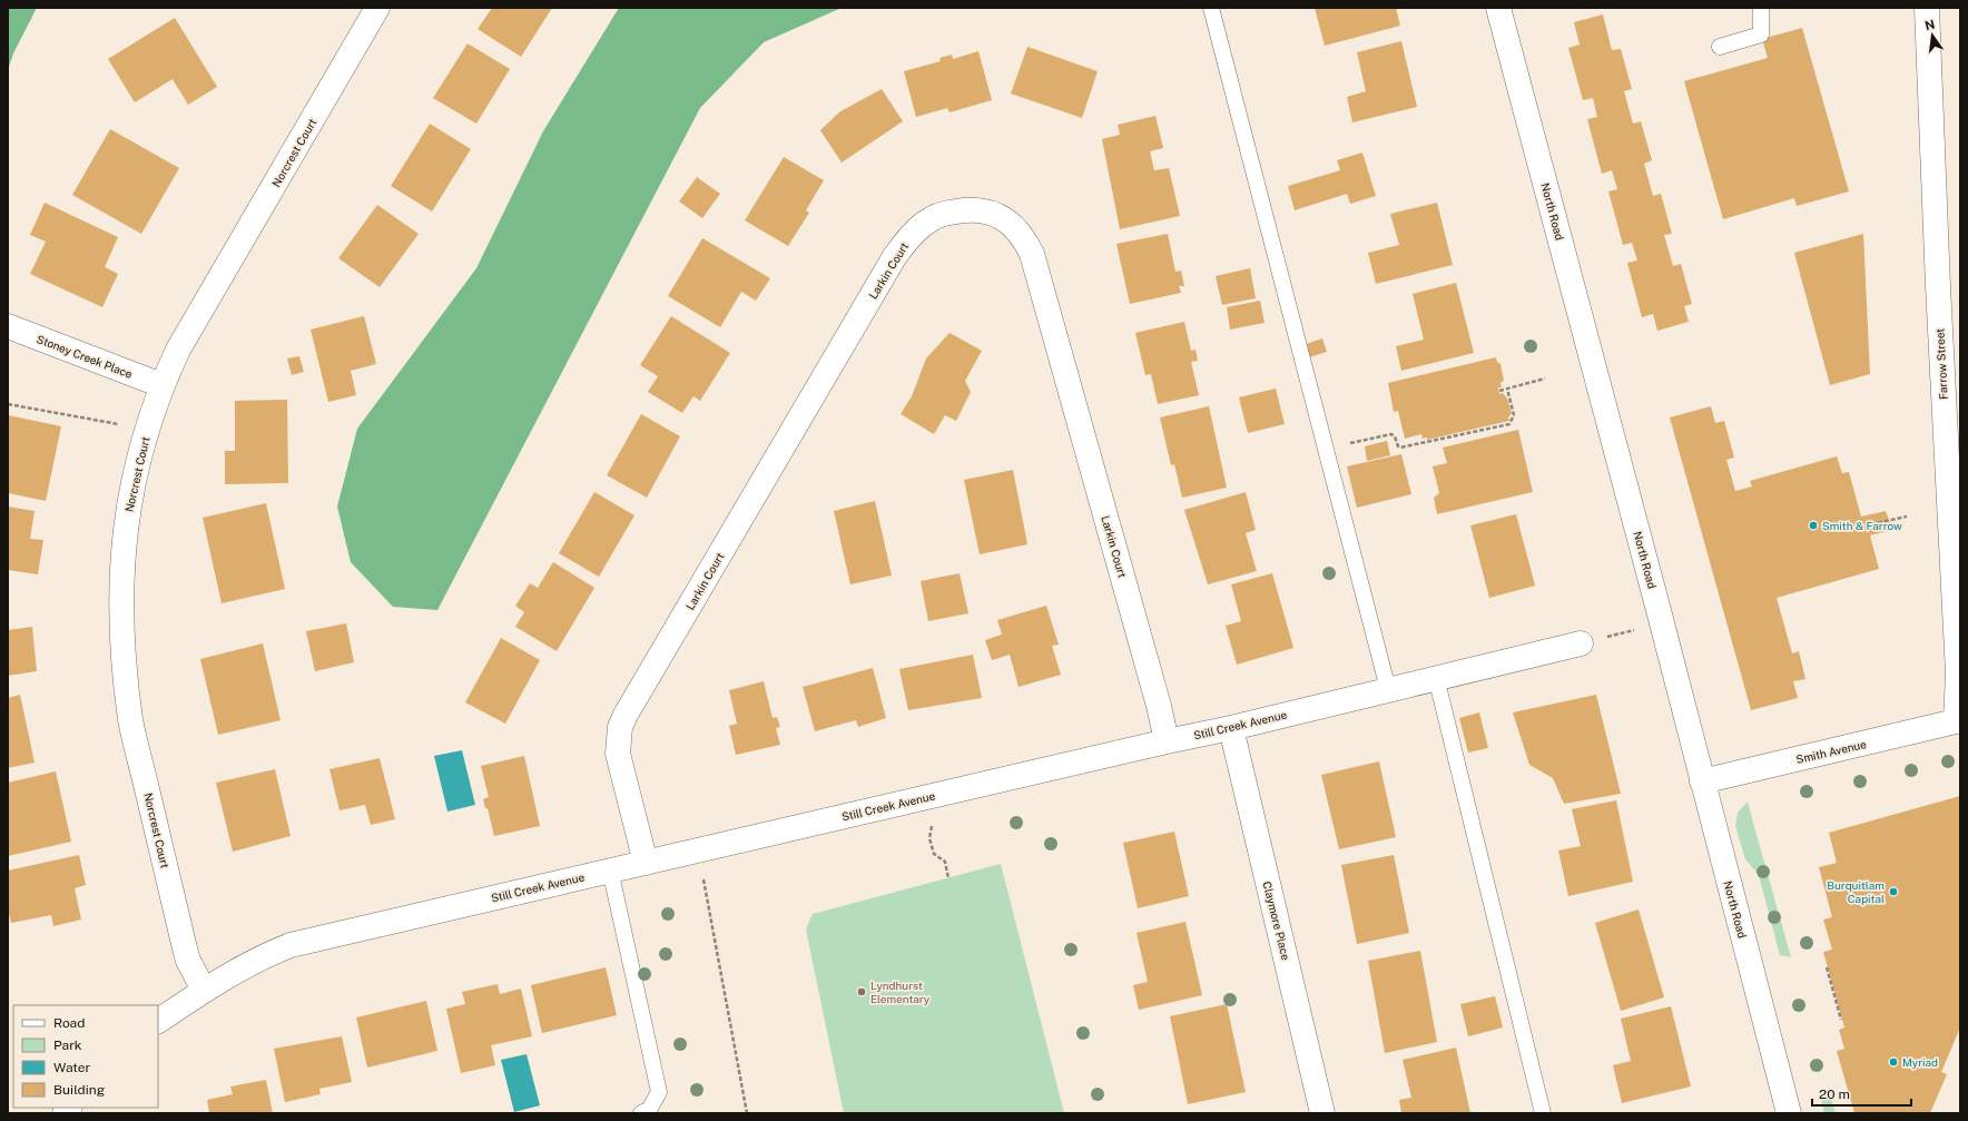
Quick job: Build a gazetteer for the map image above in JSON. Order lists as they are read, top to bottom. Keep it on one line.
{"streets":{"street":["Norcrest Court","North Road","Larkin Court","Stoney Creek Place","Farrow Street","Still Creek Avenue","Smith Avenue","Claymore Place"]},"crossings":[["Norcrest Court","Stoney Creek Place"],["Norcrest Court","Still Creek Avenue"],["North Road","Smith Avenue"],["Larkin Court","Still Creek Avenue"],["Farrow Street","Smith Avenue"],["Still Creek Avenue","Claymore Place"]],"places":["Smith & Farrow","Burquitlam Capital","Lyndhurst Elementary","Myriad"],"legend":["Road","Park","Water","Building"],"scale_bar":"20 m","north":"top"}
